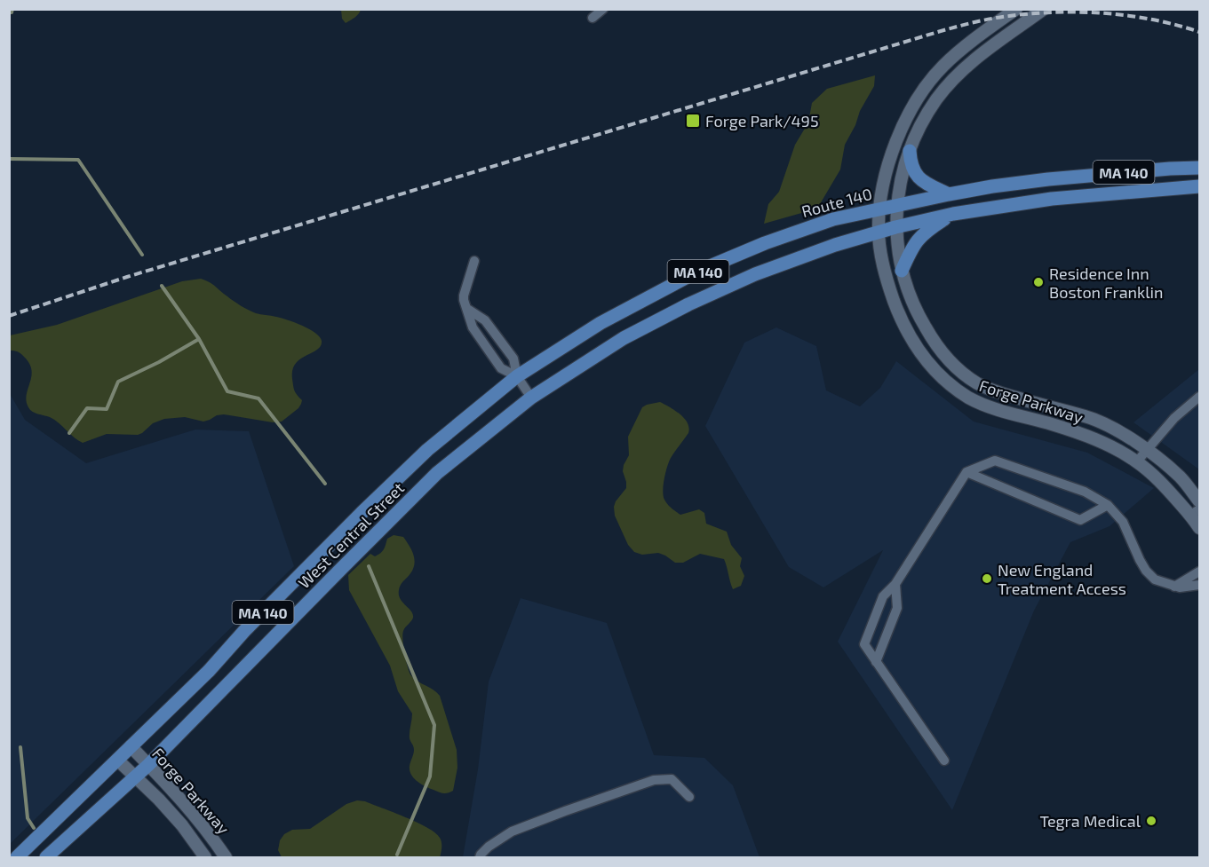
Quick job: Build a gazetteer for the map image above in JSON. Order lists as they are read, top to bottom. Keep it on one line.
{"streets":{"main road":["MA 140","Route 140","West Central Street"],"street":["Forge Parkway"]},"crossings":[["MA 140","Forge Parkway"],["MA 140","West Central Street"],["Route 140","Forge Parkway"],["Route 140","West Central Street"],["Forge Parkway","West Central Street"]],"places":{"transit":["Forge Park/495"],"other":["Residence Inn Boston Franklin","New England Treatment Access","Tegra Medical"]}}
